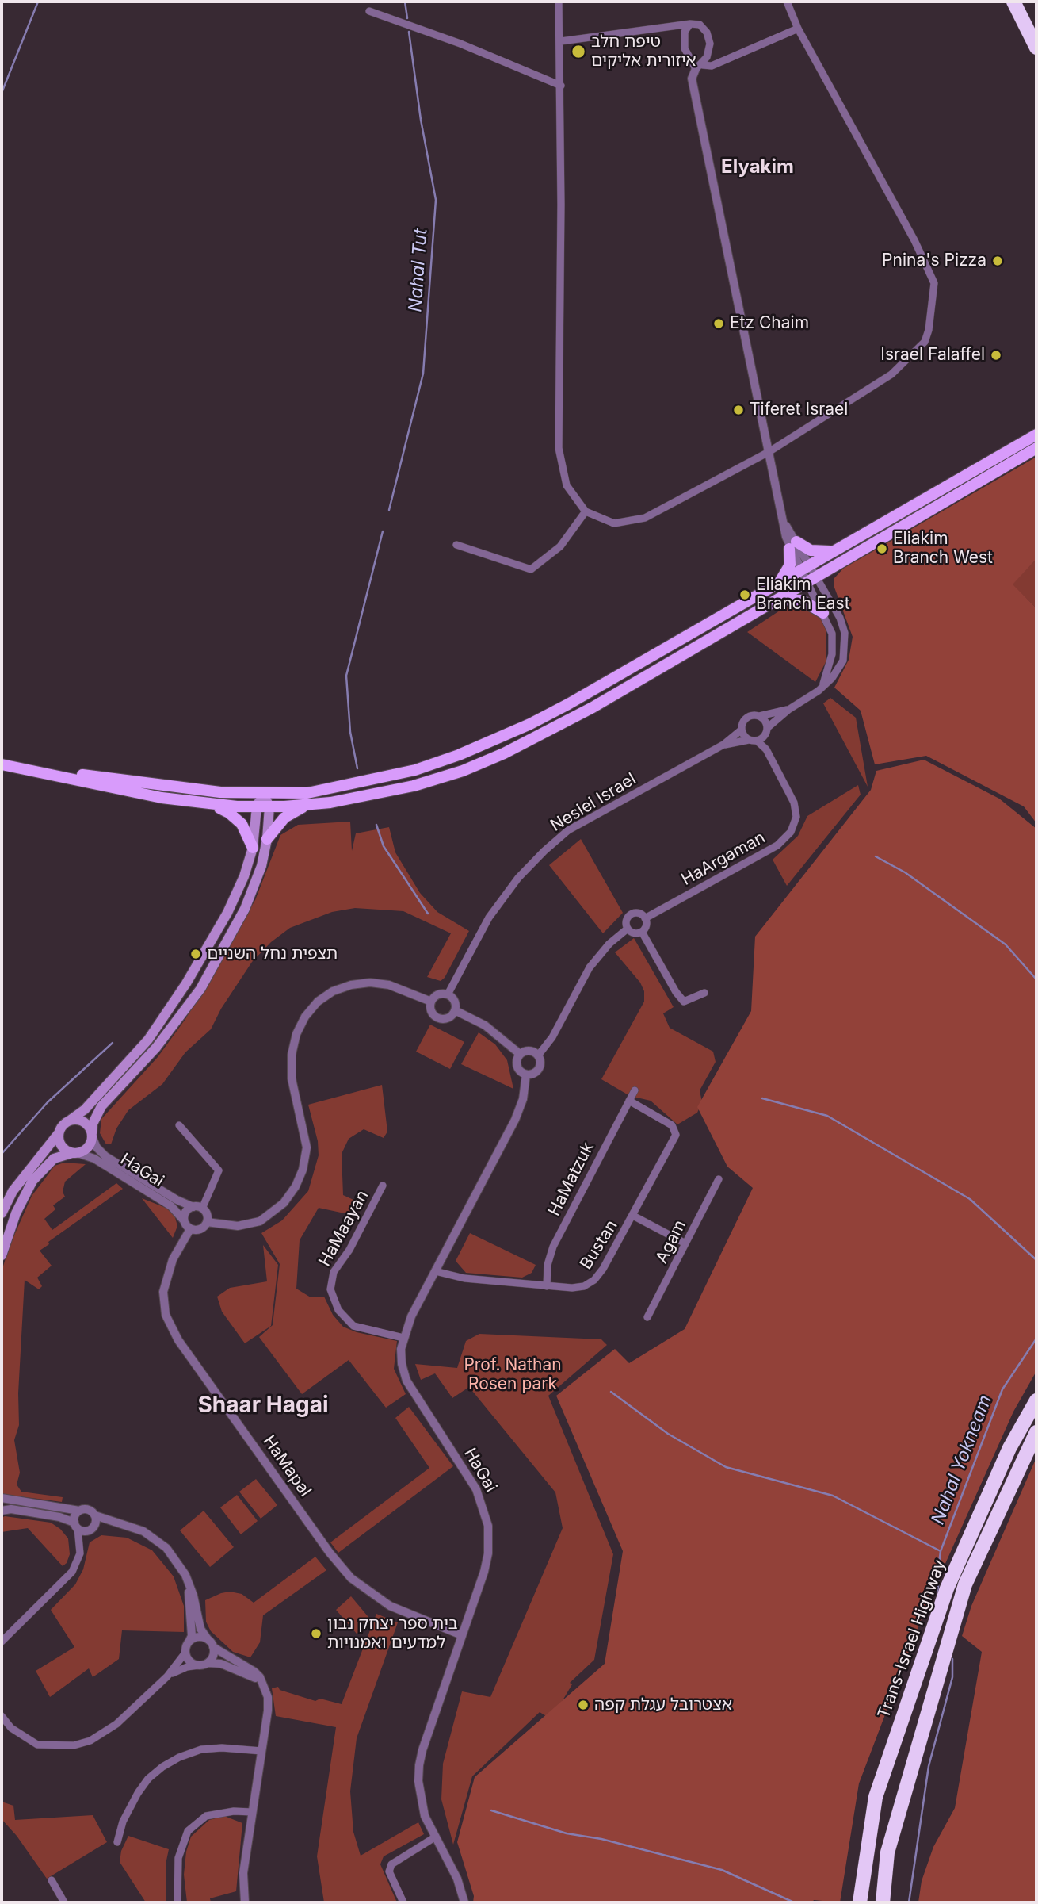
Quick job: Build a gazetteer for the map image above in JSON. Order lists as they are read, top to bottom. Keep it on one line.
{"streets":{"highway":["Trans-Israel Highway"],"street":["Nesiei Israel","HaArgaman","HaGai","HaMatzuk","HaMaayan","Agam","Bustan","HaMapal"]},"crossings":[["Nesiei Israel","HaArgaman"],["HaGai","HaMaayan"],["HaGai","Bustan"],["HaGai","HaMapal"],["HaMatzuk","Bustan"]],"districts":["Elyakim","Shaar Hagai"],"water":["Nahal Tut","Nahal Yokneam"],"parks":["Prof. Nathan Rosen park"],"places":["טיפת חלב איזורית אליקים","Pnina's Pizza","Etz Chaim","Israel Falaffel","Tiferet Israel","Eliakim Branch West","Eliakim Branch East","תצפית נחל השניים","בית ספר יצחק נבון למדעים ואמנויות","אצטרובל עגלת קפה"]}
